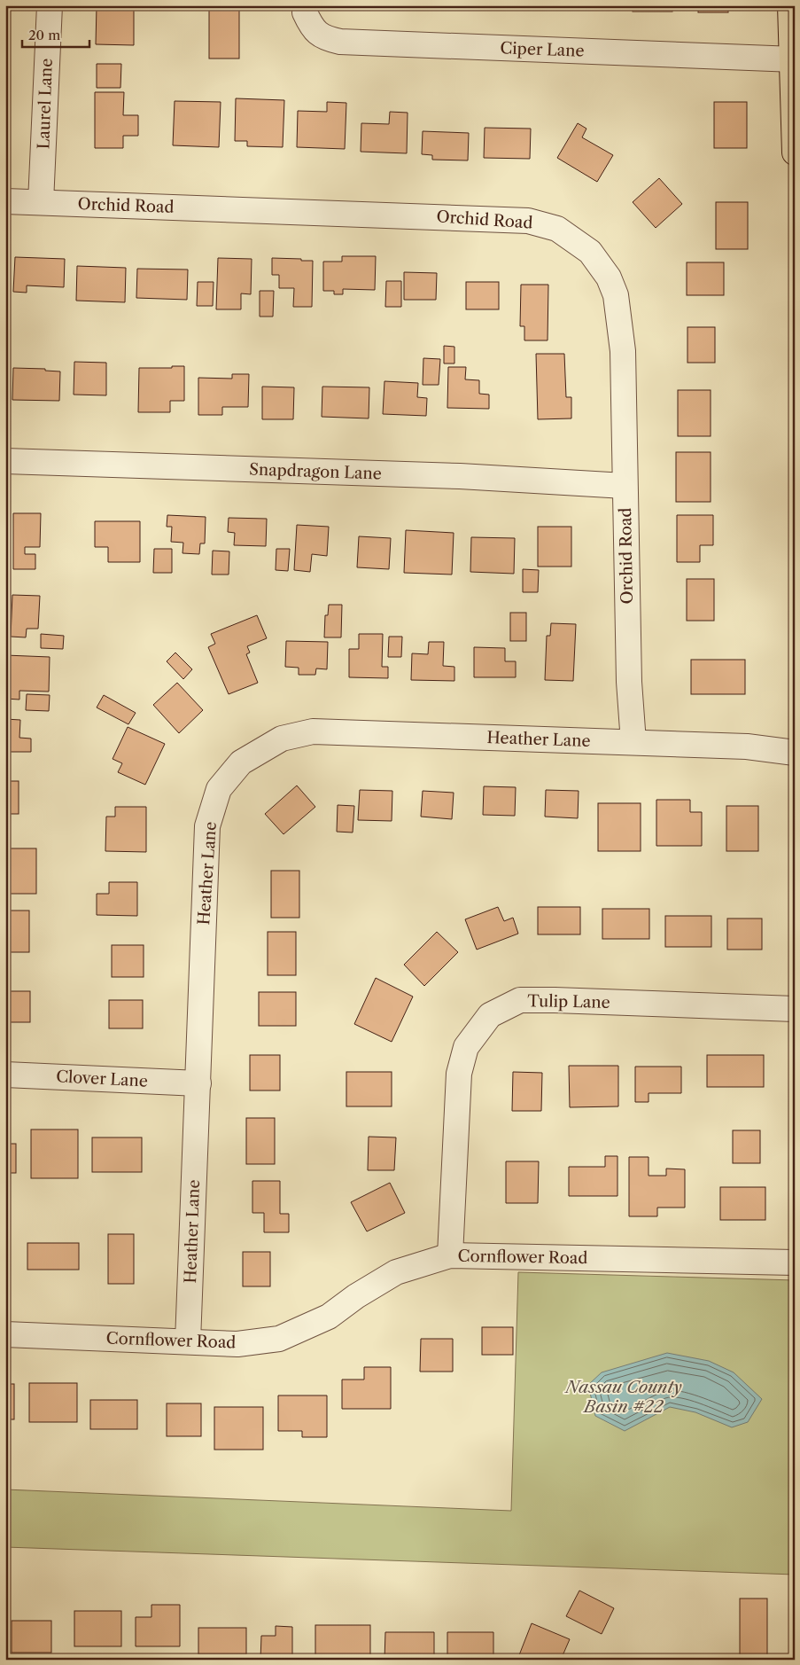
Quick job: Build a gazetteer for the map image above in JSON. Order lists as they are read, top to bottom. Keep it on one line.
{"streets":{"street":["Ciper Lane","Laurel Lane","Orchid Road","Snapdragon Lane","Heather Lane","Tulip Lane","Clover Lane","Cornflower Road"]},"crossings":[["Laurel Lane","Orchid Road"],["Orchid Road","Snapdragon Lane"],["Orchid Road","Heather Lane"],["Heather Lane","Clover Lane"],["Heather Lane","Cornflower Road"],["Tulip Lane","Cornflower Road"]],"water":["Nassau County Basin #22"],"scale_bar":"20 m"}
